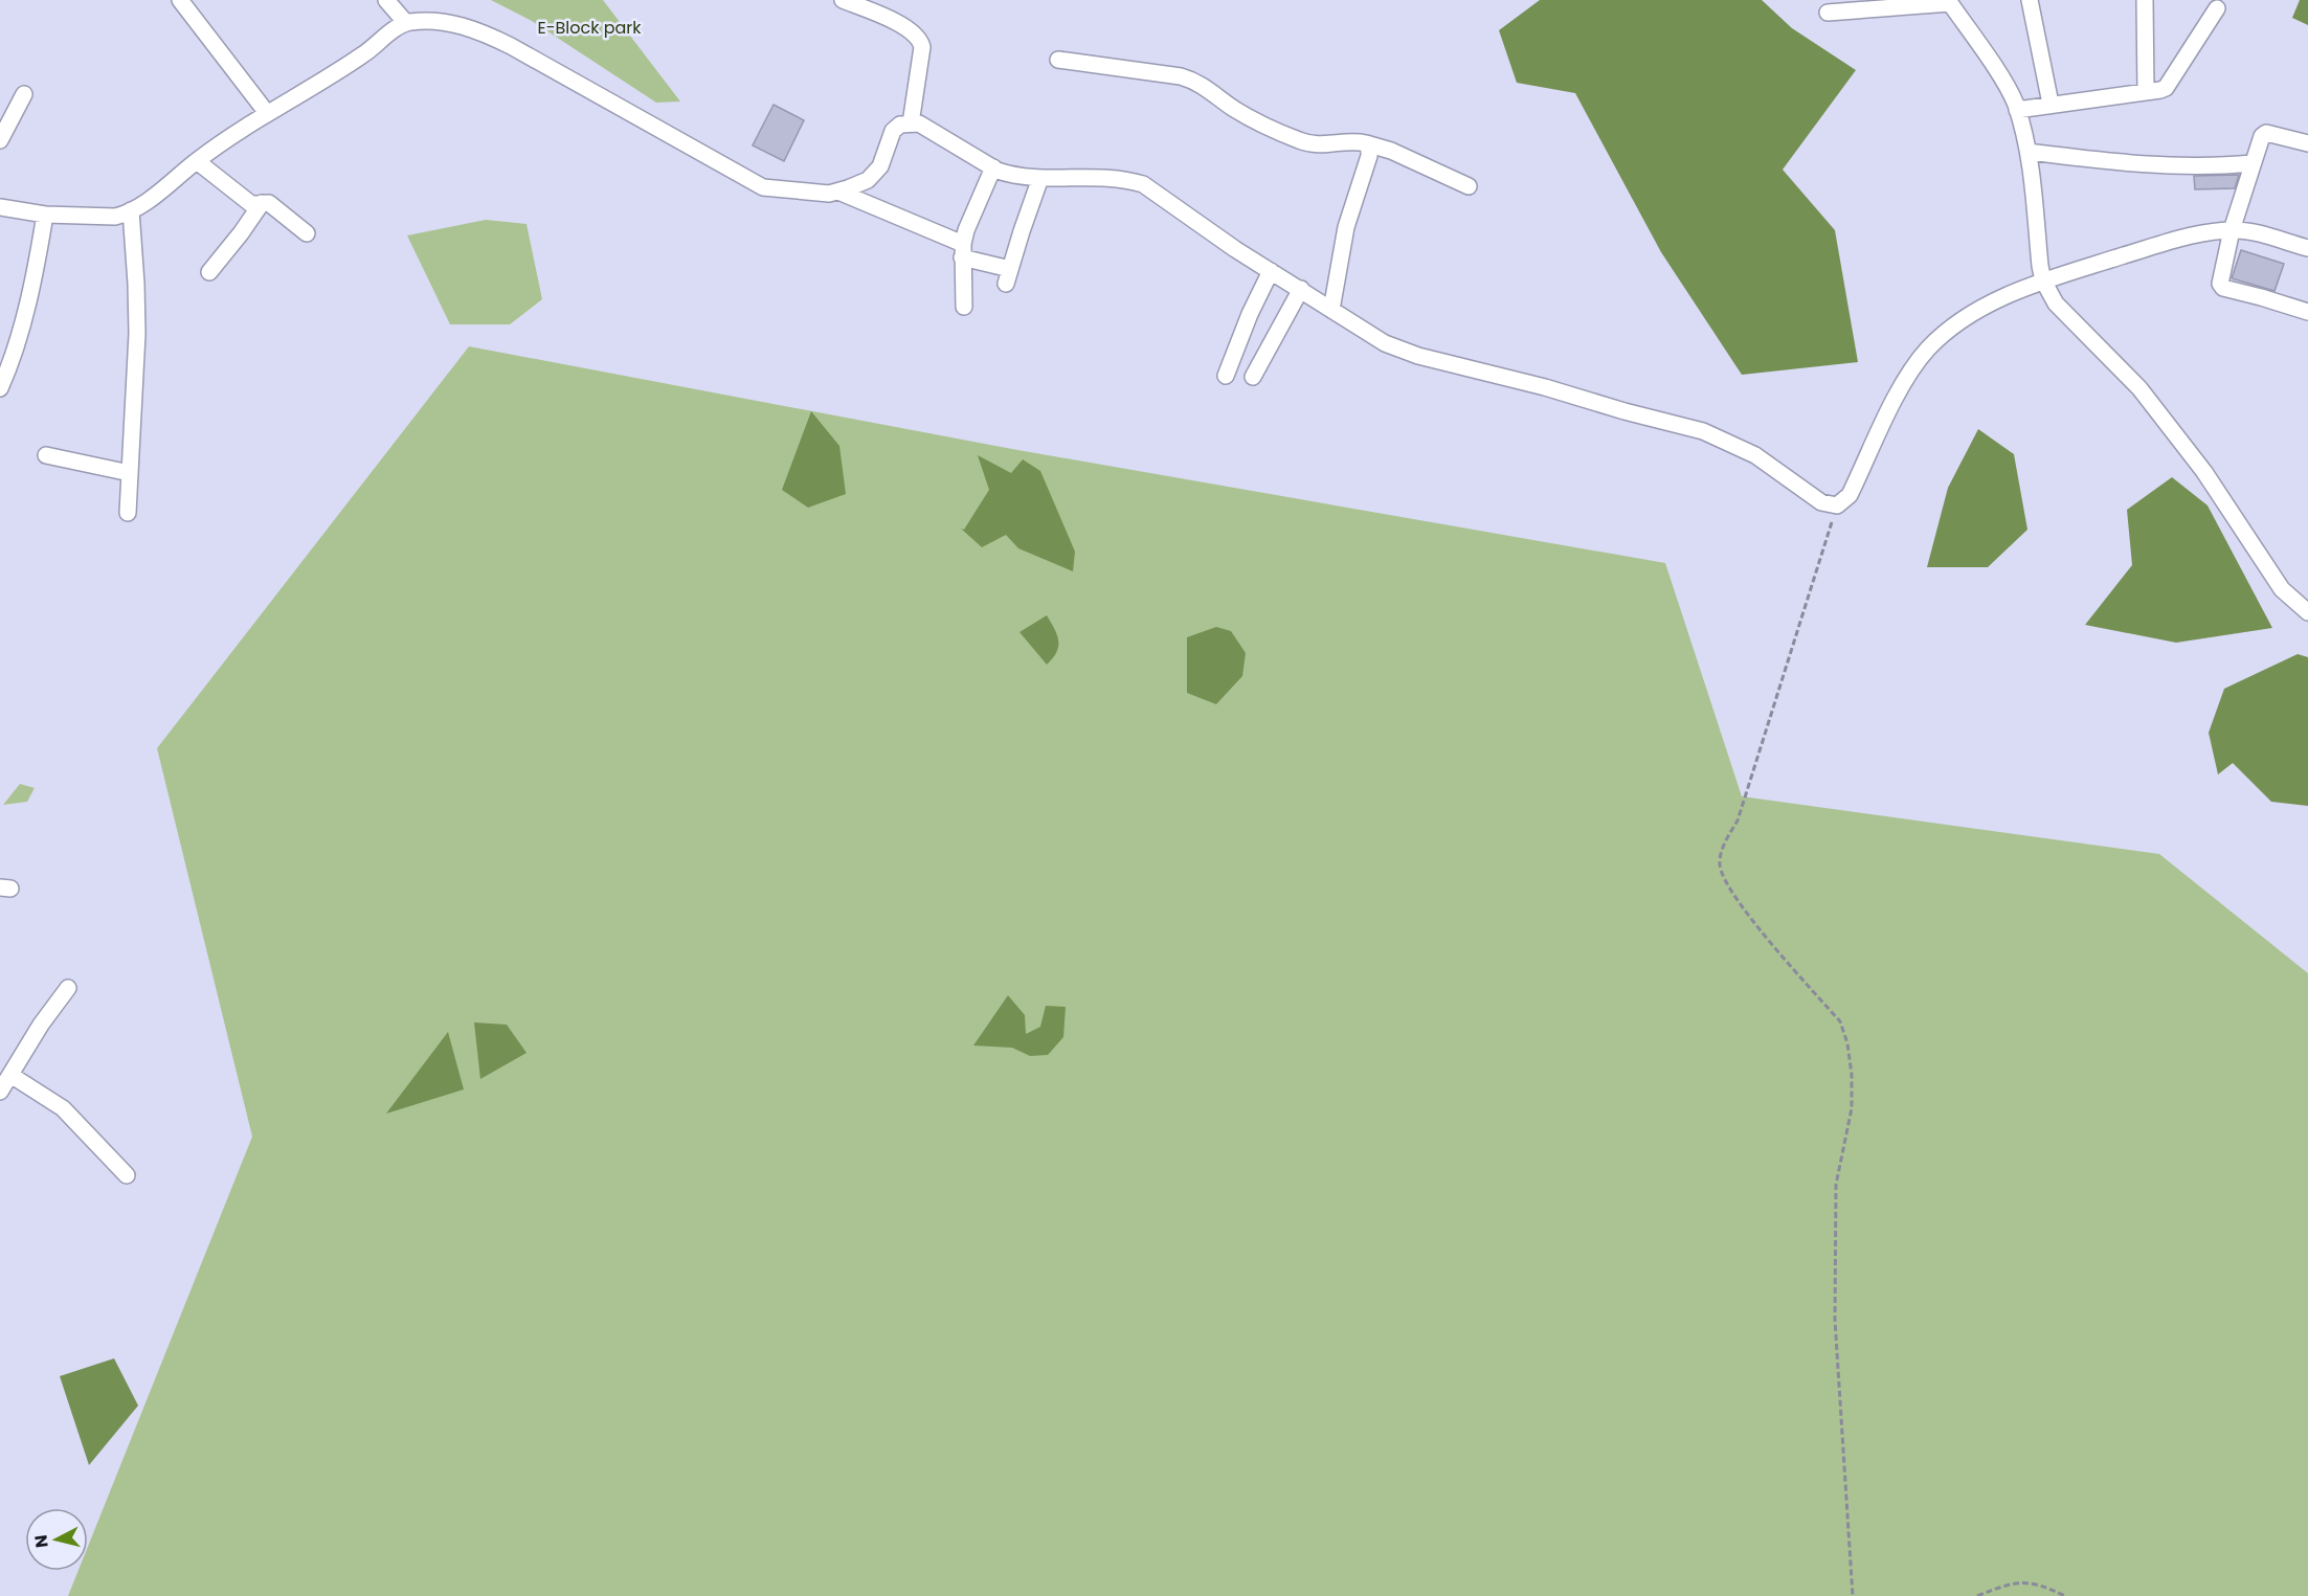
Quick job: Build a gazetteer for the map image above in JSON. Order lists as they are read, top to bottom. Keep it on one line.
{"parks":["E-Block park"],"north":"left"}
